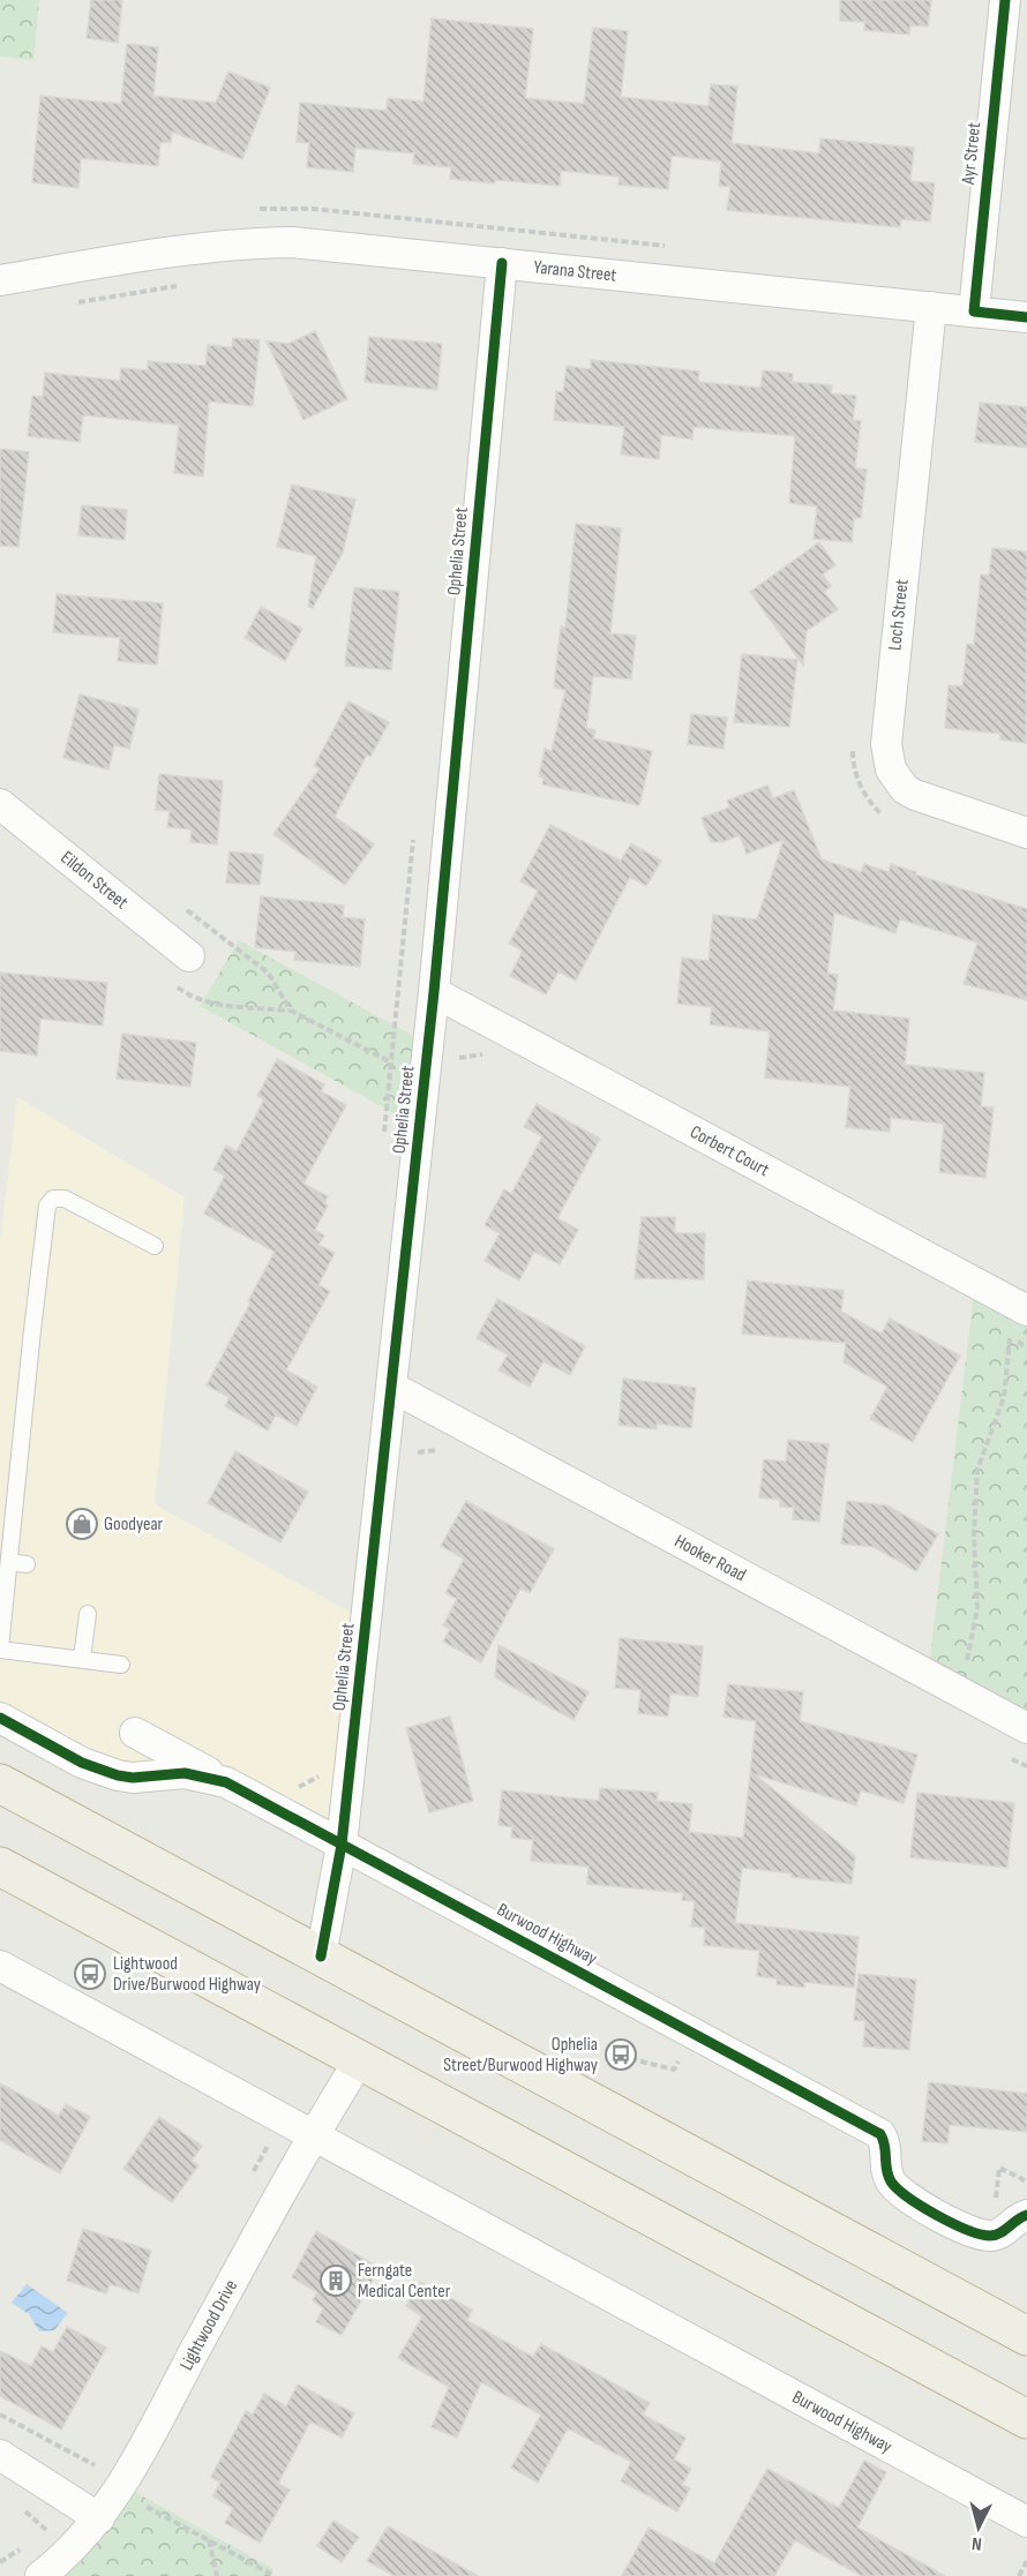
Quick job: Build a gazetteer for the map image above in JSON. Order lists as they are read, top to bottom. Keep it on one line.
{"streets":{"street":["Ayr Street","Yarana Street","Ophelia Street","Loch Street","Eildon Street","Corbert Court","Hooker Road","Burwood Highway","Lightwood Drive"]},"crossings":[["Ayr Street","Yarana Street"],["Yarana Street","Ophelia Street"],["Yarana Street","Loch Street"],["Ophelia Street","Corbert Court"],["Ophelia Street","Hooker Road"],["Ophelia Street","Burwood Highway"],["Burwood Highway","Lightwood Drive"]],"places":{"shop":["Goodyear"],"bus stop":["Lightwood Drive/Burwood Highway","Ophelia Street/Burwood Highway"],"building":["Ferngate Medical Center"]},"north":"bottom"}
